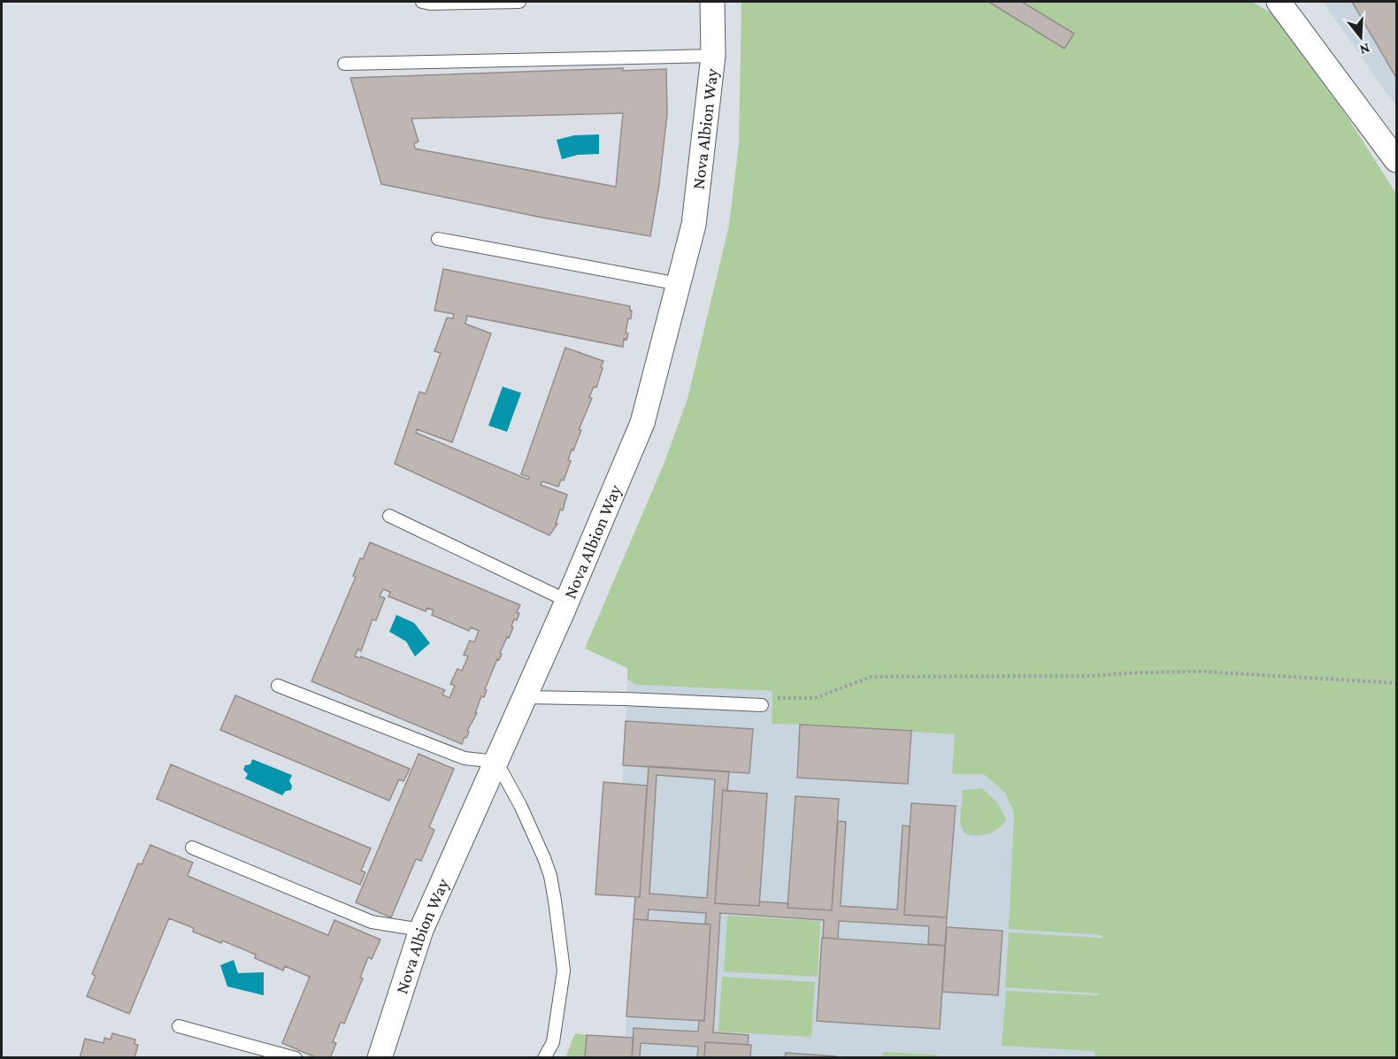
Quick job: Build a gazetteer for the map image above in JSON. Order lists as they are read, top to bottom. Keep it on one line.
{"streets":{"street":["Nova Albion Way"]},"north":"bottom"}
